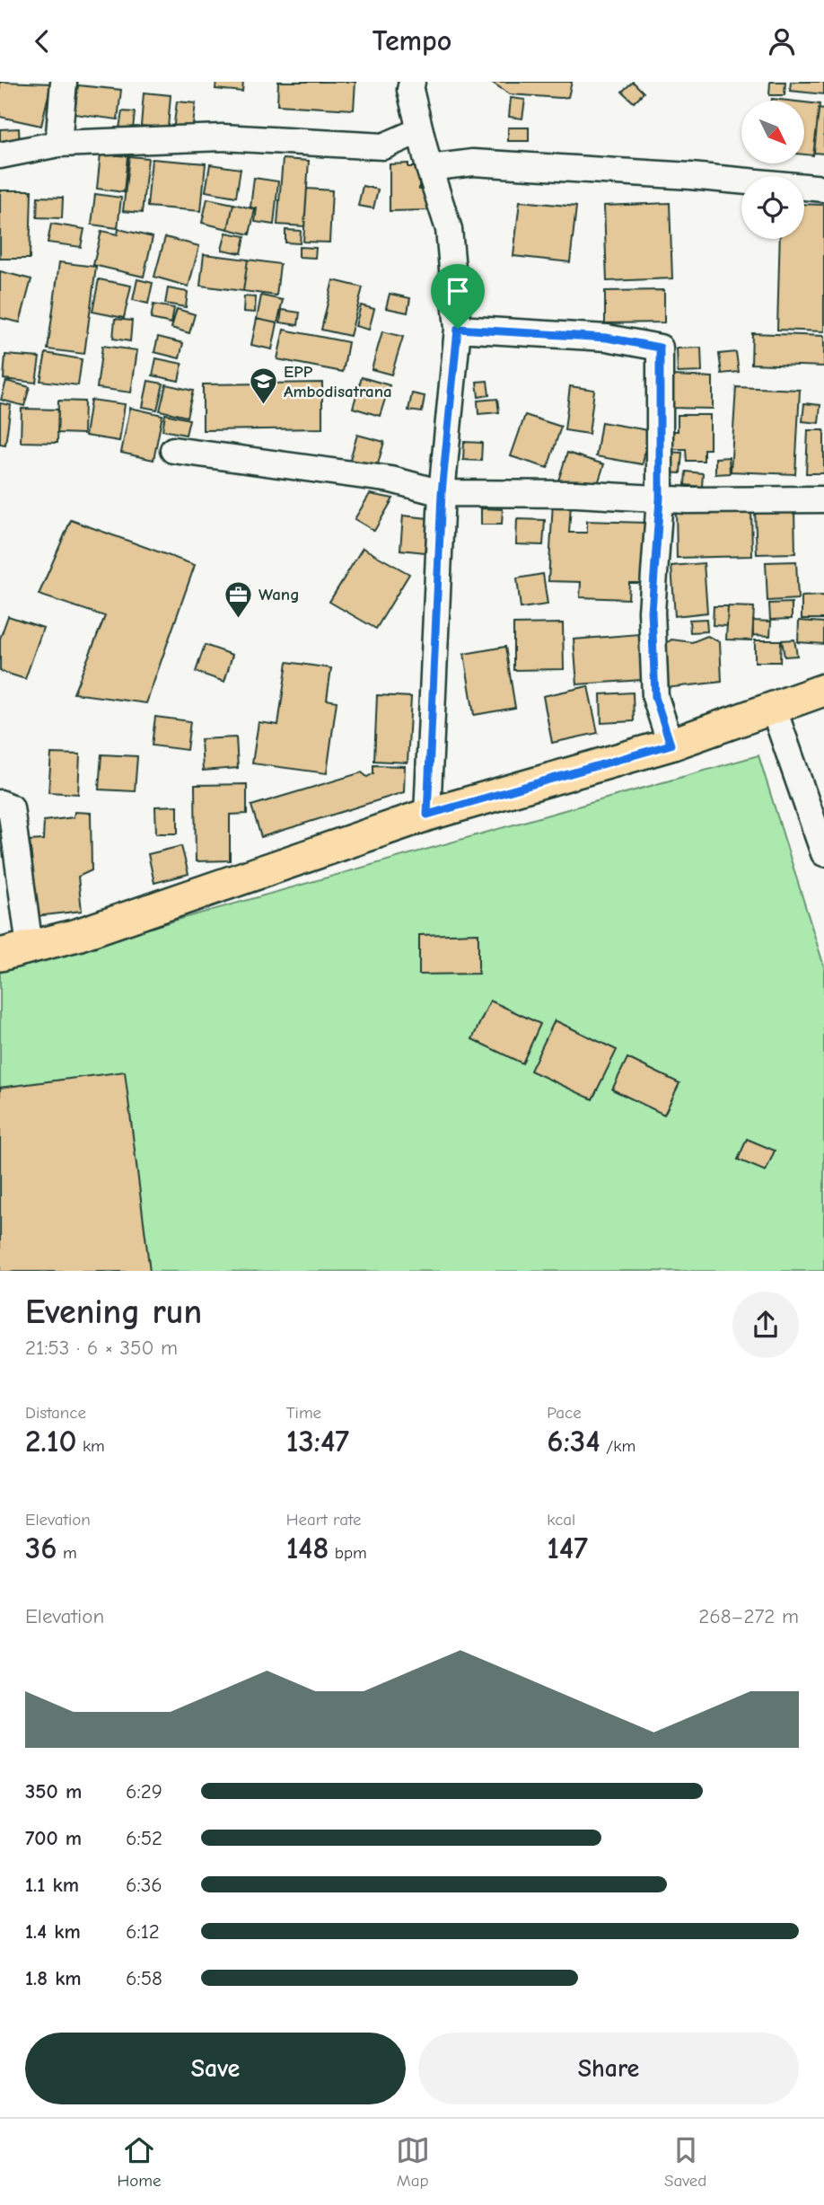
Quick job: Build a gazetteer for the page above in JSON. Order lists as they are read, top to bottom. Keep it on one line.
{"places":{"school or university":["EPP Ambodisatrana"],"office":["Wang"]},"north":"bottom right","page":{"header":"Tempo","heading":["Evening run","21:53 · 6 × 350 m"],"stats":[["Distance","2.10 km"],["Time","13:47"],["Pace","6:34 /km"],["Elevation","36 m"],["Heart rate","148 bpm"],["kcal","147"]],"chart":["Elevation","268–272 m"],"list":[{"name":"350 m","note":"6:29"},{"name":"700 m","note":"6:52"},{"name":"1.1 km","note":"6:36"},{"name":"1.4 km","note":"6:12"},{"name":"1.8 km","note":"6:58"}],"buttons":["Save","Share"],"tabs":["Home","Map","Saved"]}}
